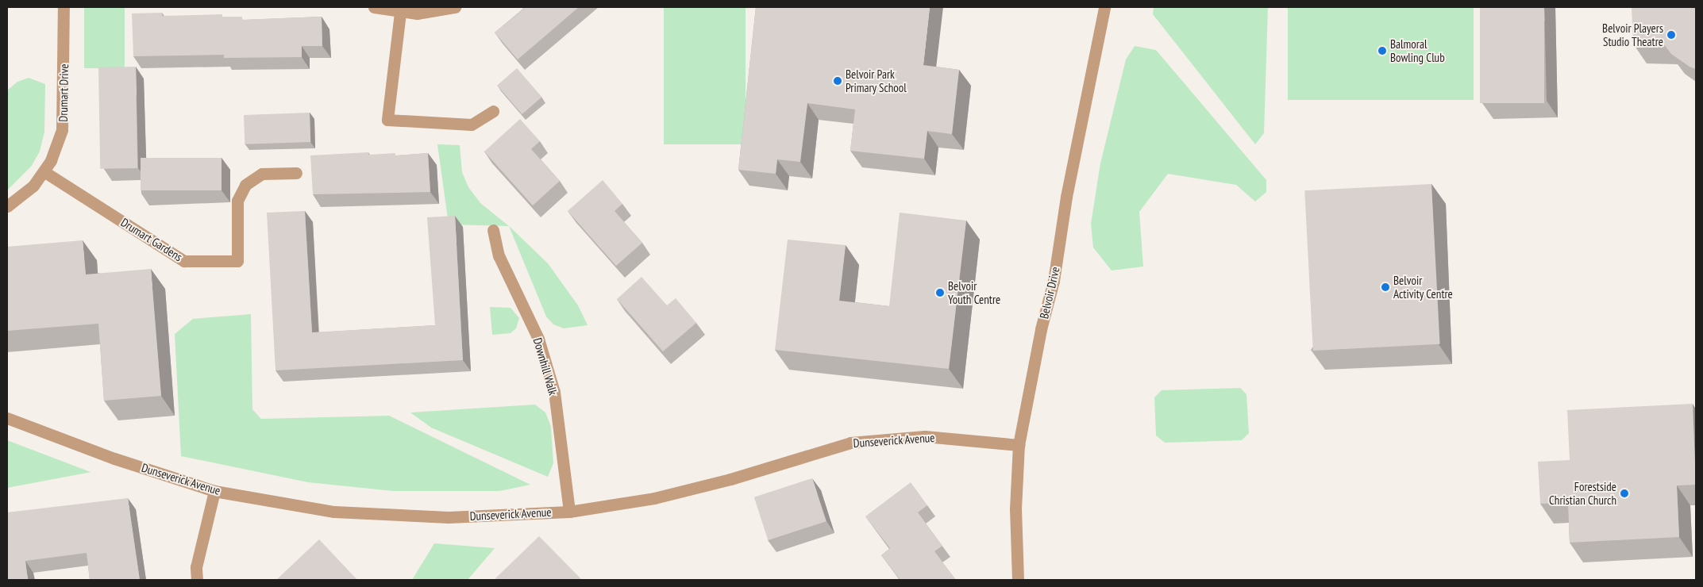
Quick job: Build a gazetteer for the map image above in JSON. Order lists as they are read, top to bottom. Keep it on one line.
{"streets":{"street":["Drumart Drive","Drumart Gardens","Belvoir Drive","Downhill Walk","Dunseverick Avenue"]},"crossings":[["Drumart Drive","Drumart Gardens"],["Belvoir Drive","Dunseverick Avenue"],["Downhill Walk","Dunseverick Avenue"]],"places":["Belvoir Players Studio Theatre","Balmoral Bowling Club","Belvoir Park Primary School","Belvoir Activity Centre","Belvoir Youth Centre","Forestside Christian Church"]}
